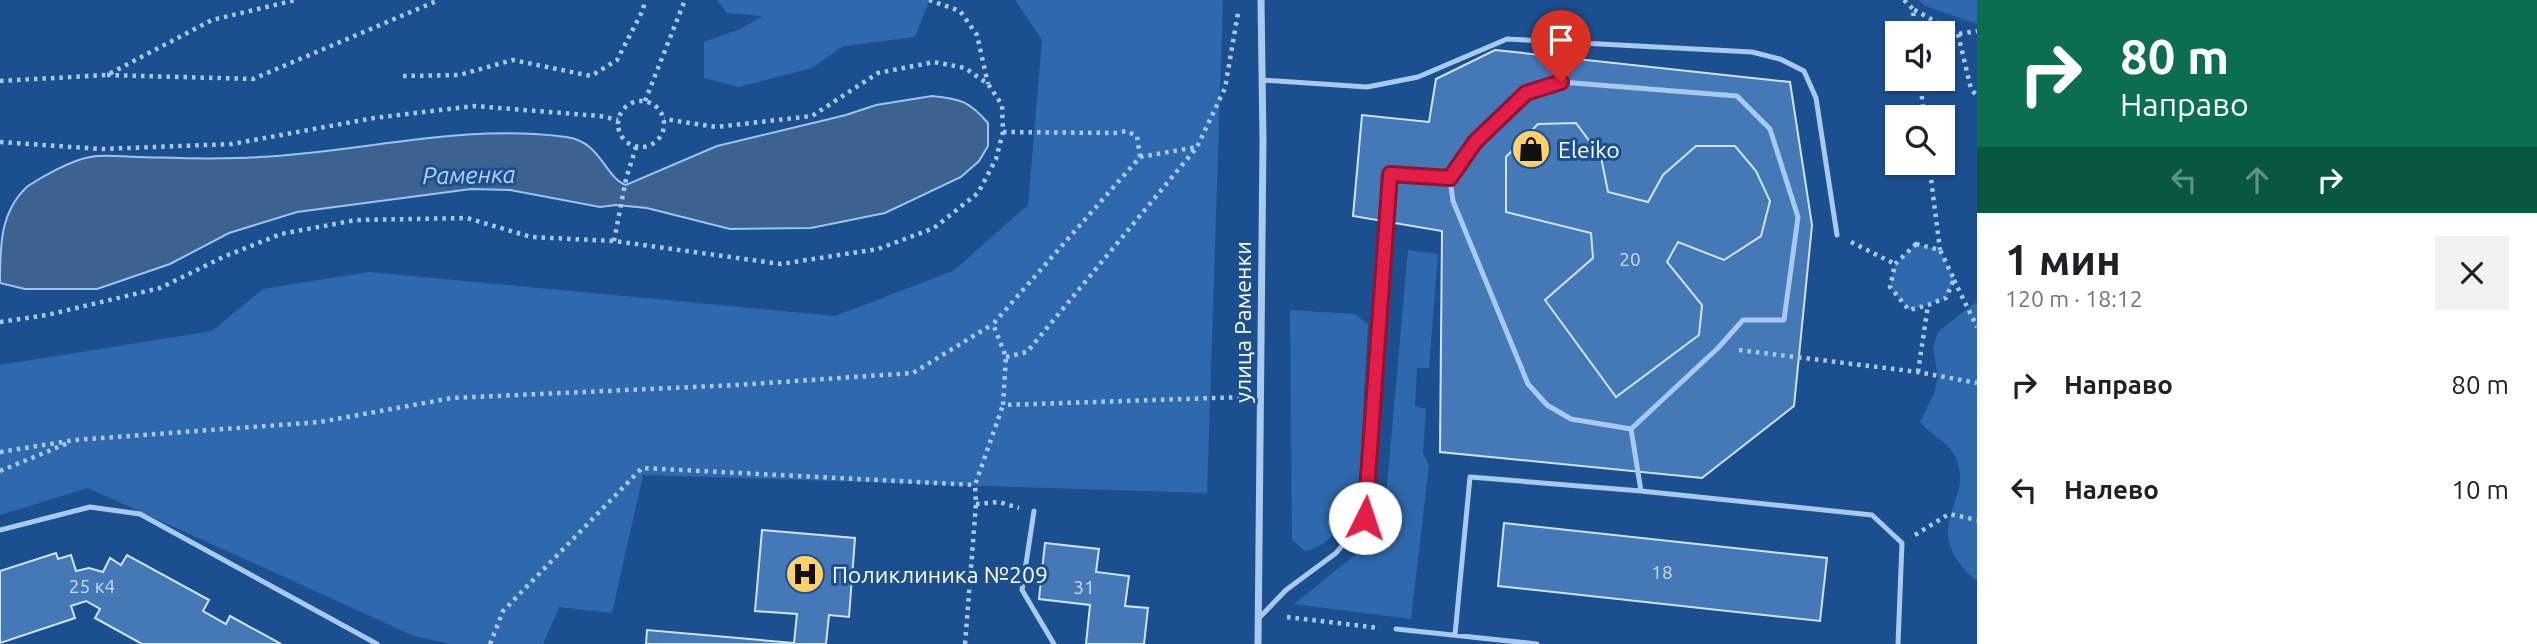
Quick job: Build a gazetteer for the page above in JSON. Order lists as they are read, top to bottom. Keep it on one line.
{"streets":{"street":["улица Раменки"]},"water":["Раменка"],"places":{"shop":["Eleiko"],"hospital":["Поликлиника №209"]},"house_numbers":["20","18","25 к4","31"],"page":{"turn":["80 m","Направо"],"heading":["1 мин","120 m · 18:12"],"list":[{"name":"Направо","value":"80 m"},{"name":"Налево","value":"10 m"}]}}
